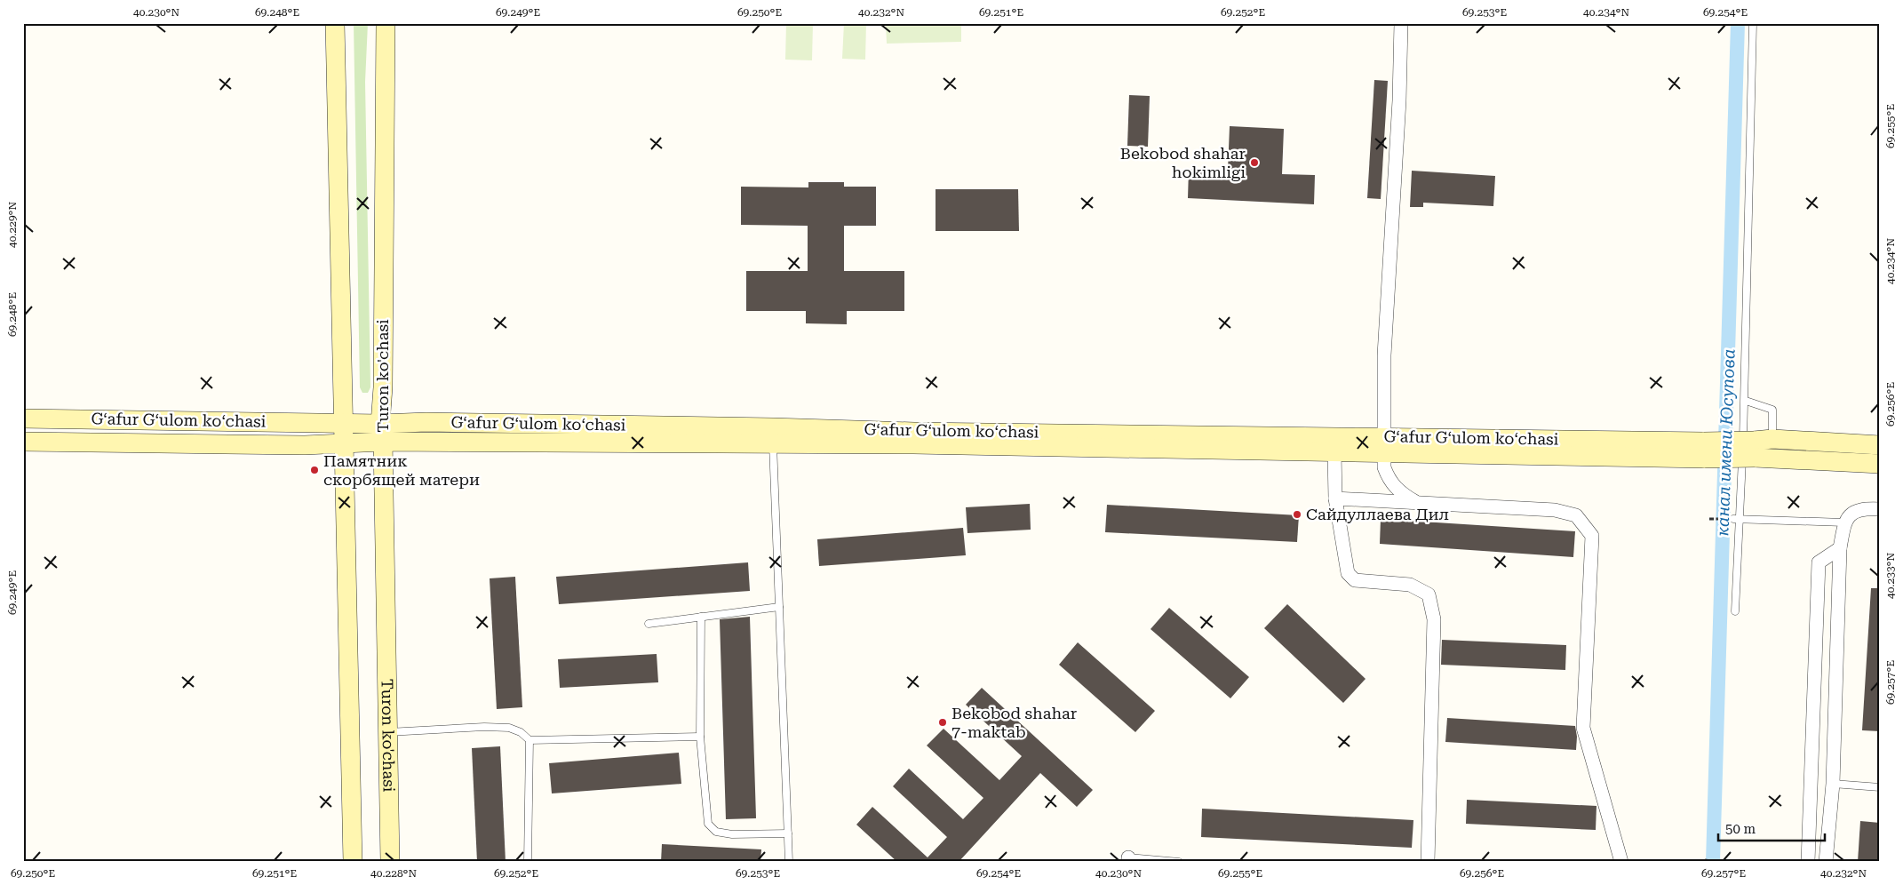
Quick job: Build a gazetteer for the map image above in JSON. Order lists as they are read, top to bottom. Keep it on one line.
{"streets":{"main road":["Turon ko'chasi","Gʻafur Gʻulom koʻchasi"]},"crossings":[["Turon ko'chasi","Gʻafur Gʻulom koʻchasi"]],"water":["канал имени Юсупова"],"places":["Bekobod shahar hokimligi","Памятник скорбящей матери","Сайдуллаева Дил","Bekobod shahar 7-maktab"],"scale_bar":"50 m","coordinates":["40.230°N","69.248°E","69.249°E","69.250°E","40.232°N","69.251°E","69.252°E","69.253°E","40.234°N","69.254°E","69.255°E","40.229°N","69.256°E","40.233°N","69.257°E","40.228°N"]}
